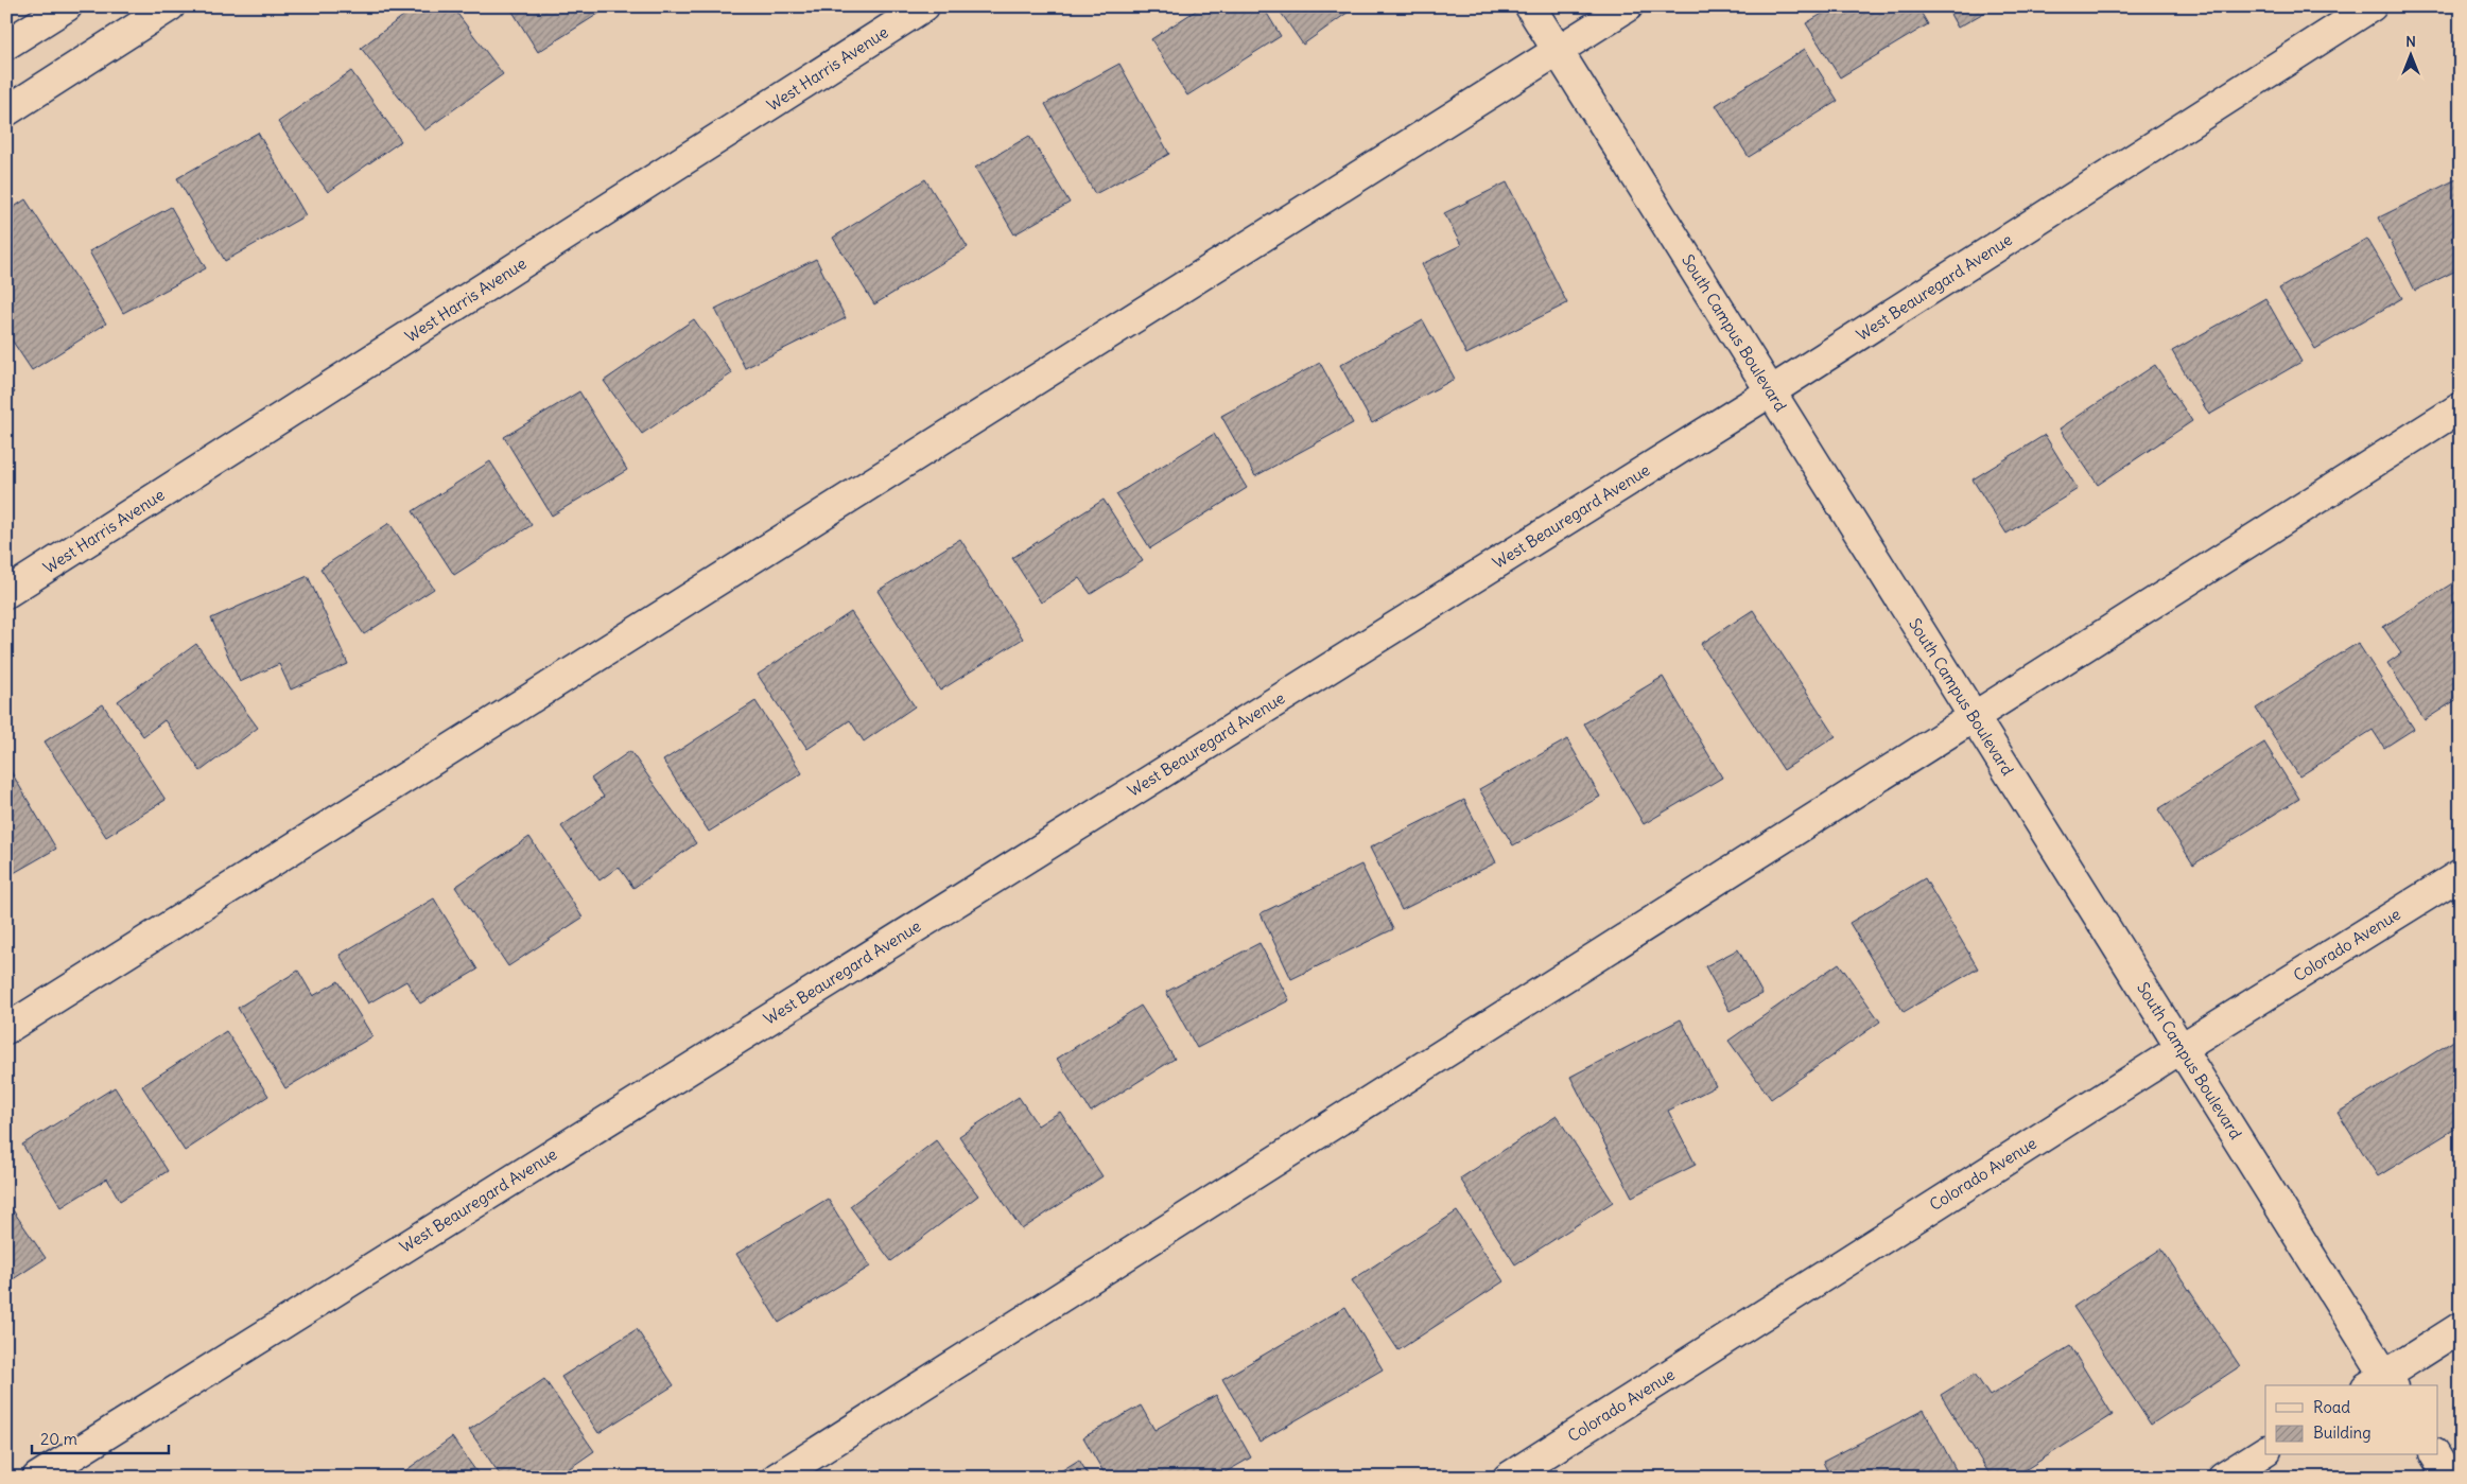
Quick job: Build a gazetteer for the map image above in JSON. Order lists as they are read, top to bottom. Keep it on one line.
{"streets":{"street":["West Harris Avenue","West Beauregard Avenue","South Campus Boulevard","Colorado Avenue"]},"crossings":[["West Beauregard Avenue","South Campus Boulevard"],["South Campus Boulevard","Colorado Avenue"]],"legend":["Road","Building"],"scale_bar":"20 m","north":"top"}
